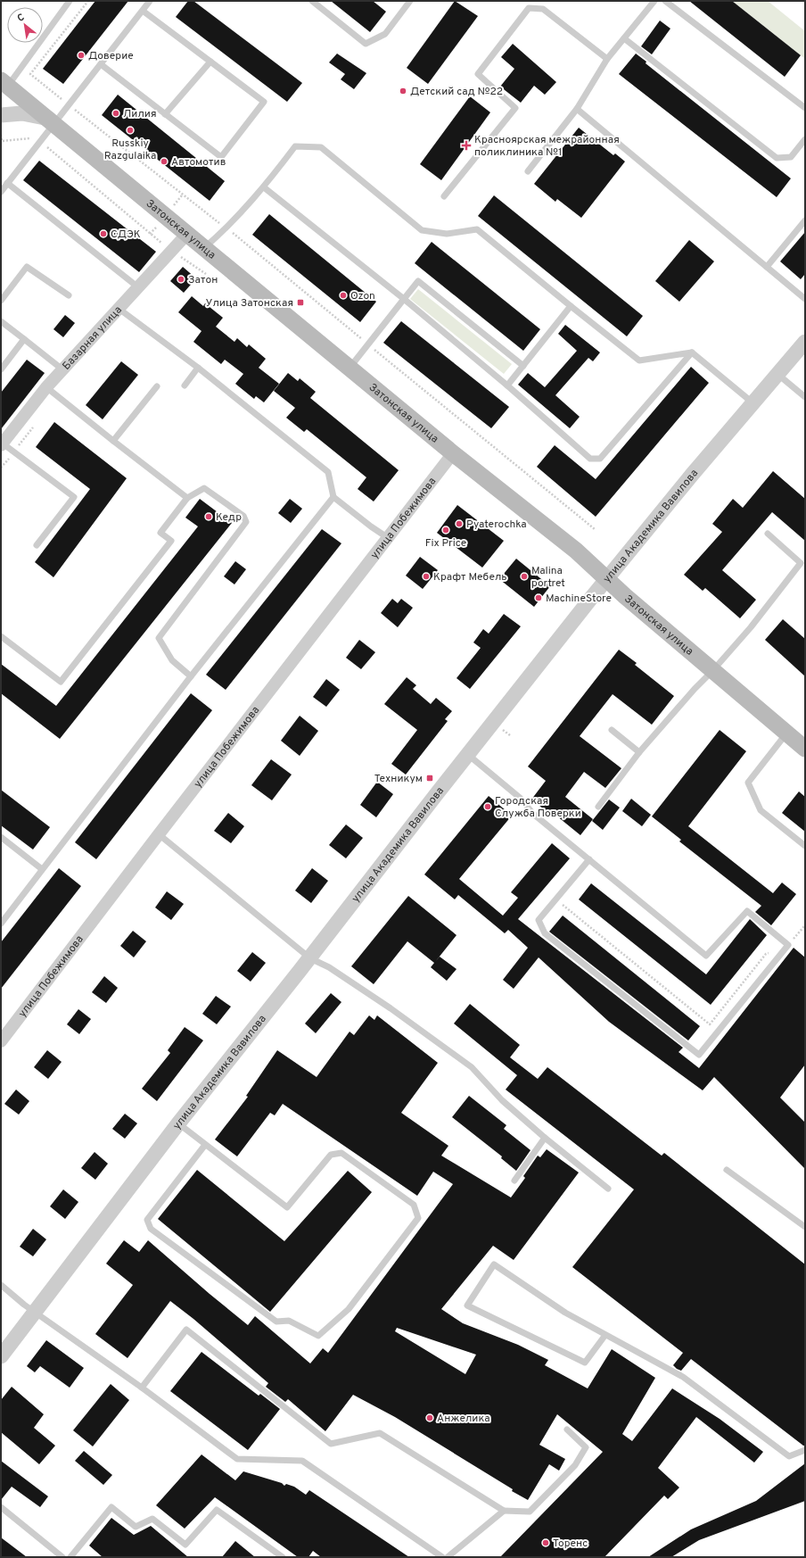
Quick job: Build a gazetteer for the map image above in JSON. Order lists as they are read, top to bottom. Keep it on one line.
{"streets":{"main road":["Затонская улица"],"street":["Базарная улица","улица Побежимова","улица Академика Вавилова"]},"crossings":[["Затонская улица","Базарная улица"],["Затонская улица","улица Побежимова"],["Затонская улица","улица Академика Вавилова"]],"places":{"other":["Доверие","Детский сад №22","Лилия","Russkiy Razgulaika","Автомотив","СДЭК","Затон","Ozon","Кедр","Pyaterochka","Fix Price","Крафт Мебель","Malina portret","MachineStore","Городская Служба Поверки","Анжелика","Торенс"],"health":["Красноярская межрайонная поликлиника №1"],"transit":["Улица Затонская","Техникум"]},"north":"top left"}
